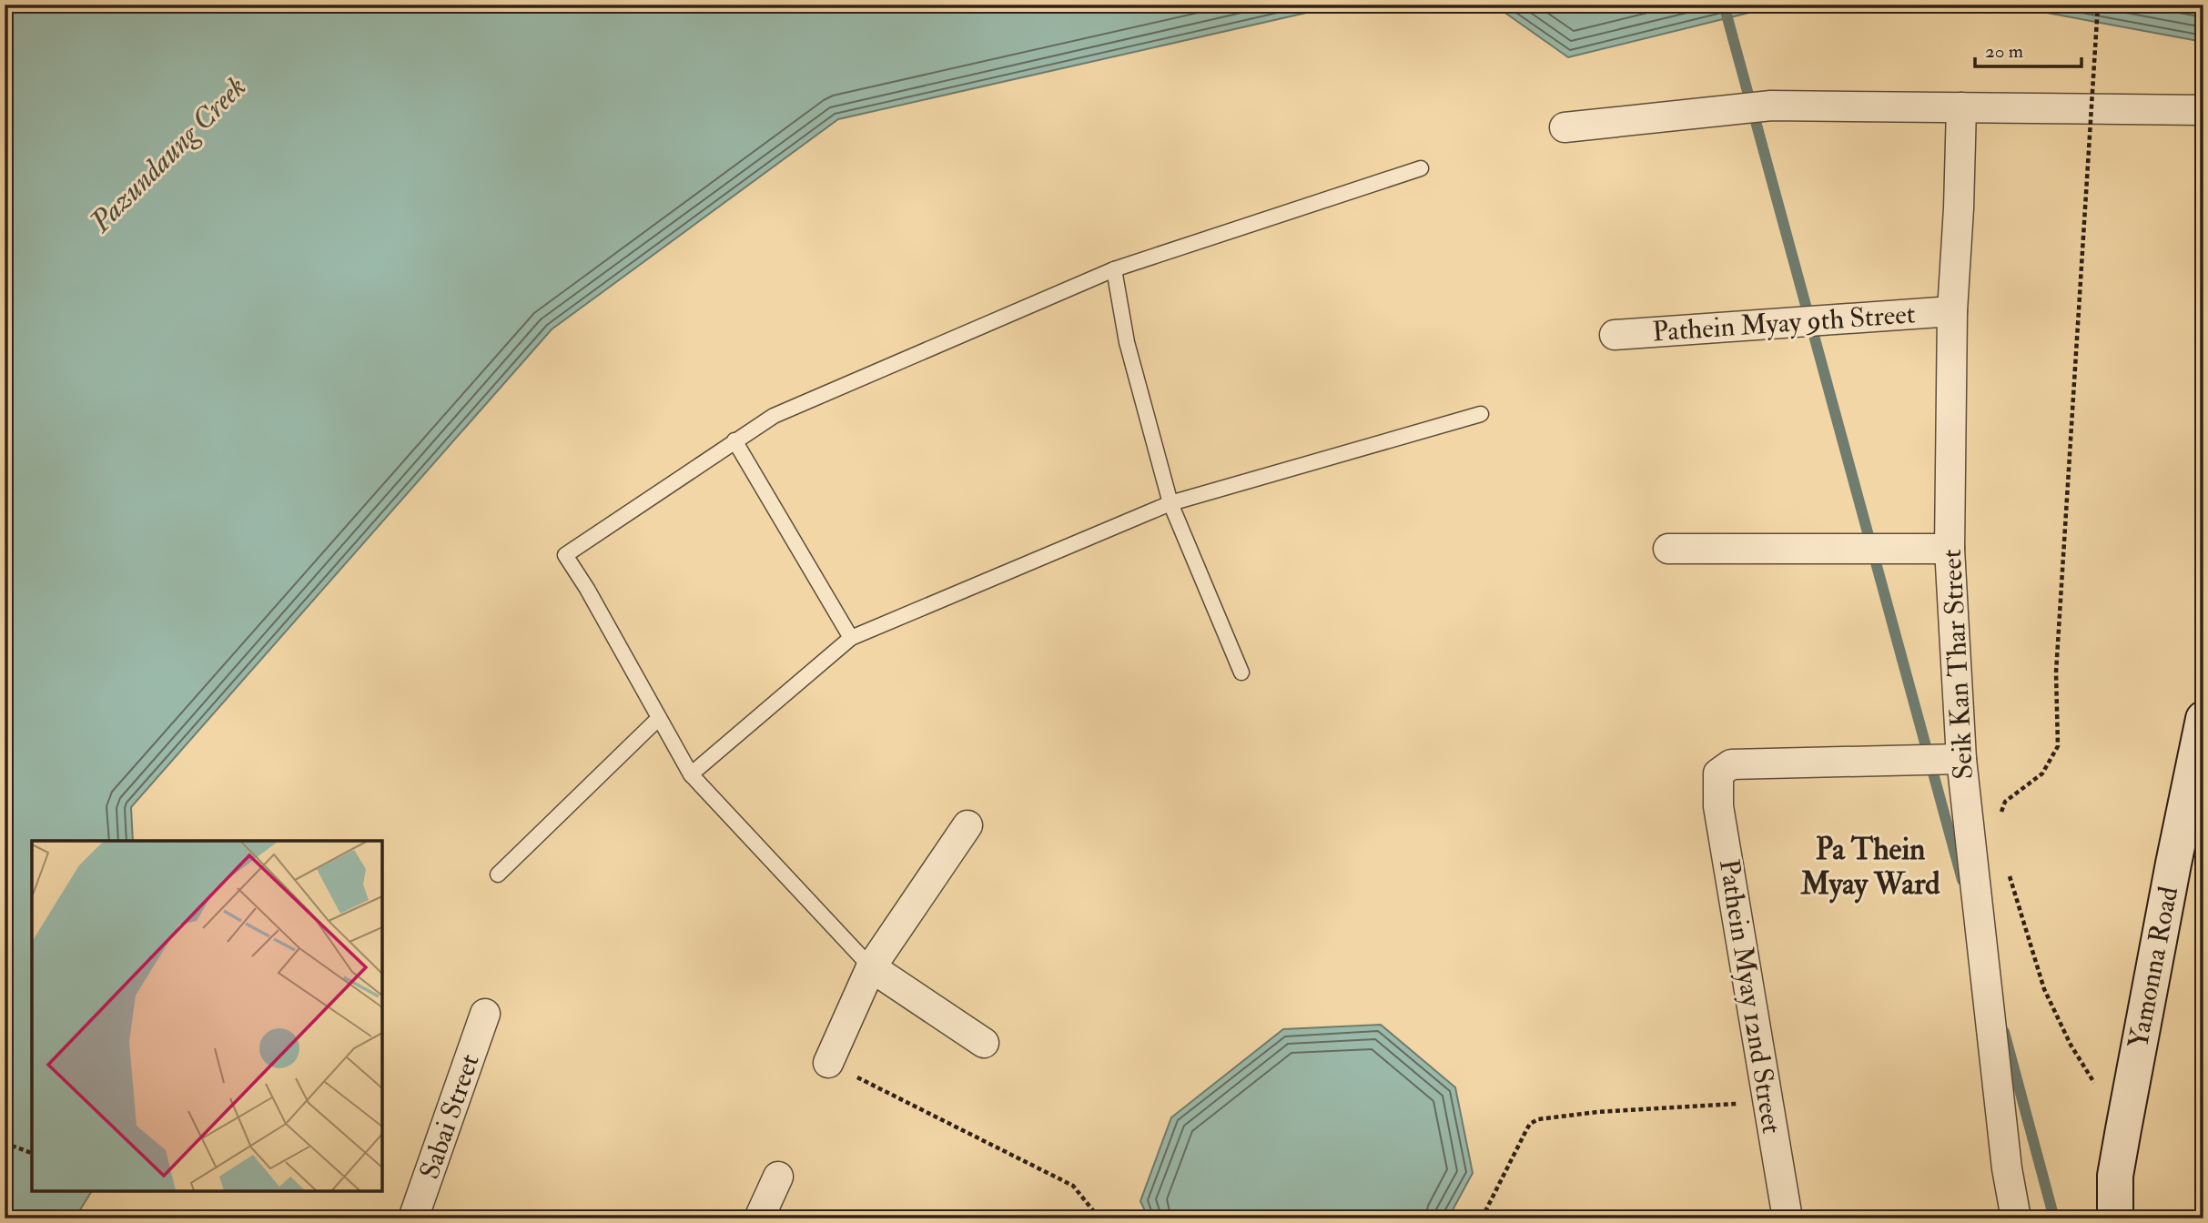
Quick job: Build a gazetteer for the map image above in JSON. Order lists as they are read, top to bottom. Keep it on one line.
{"streets":{"main road":["Yamonna Road"],"street":["Pathein Myay 9th Street","Seik Kan Thar Street","Pathein Myay 12nd Street","Sabai Street"]},"crossings":[["Pathein Myay 9th Street","Seik Kan Thar Street"],["Seik Kan Thar Street","Pathein Myay 12nd Street"]],"districts":["Pa Thein Myay Ward"],"water":["Pazundaung Creek"],"scale_bar":"20 m"}
